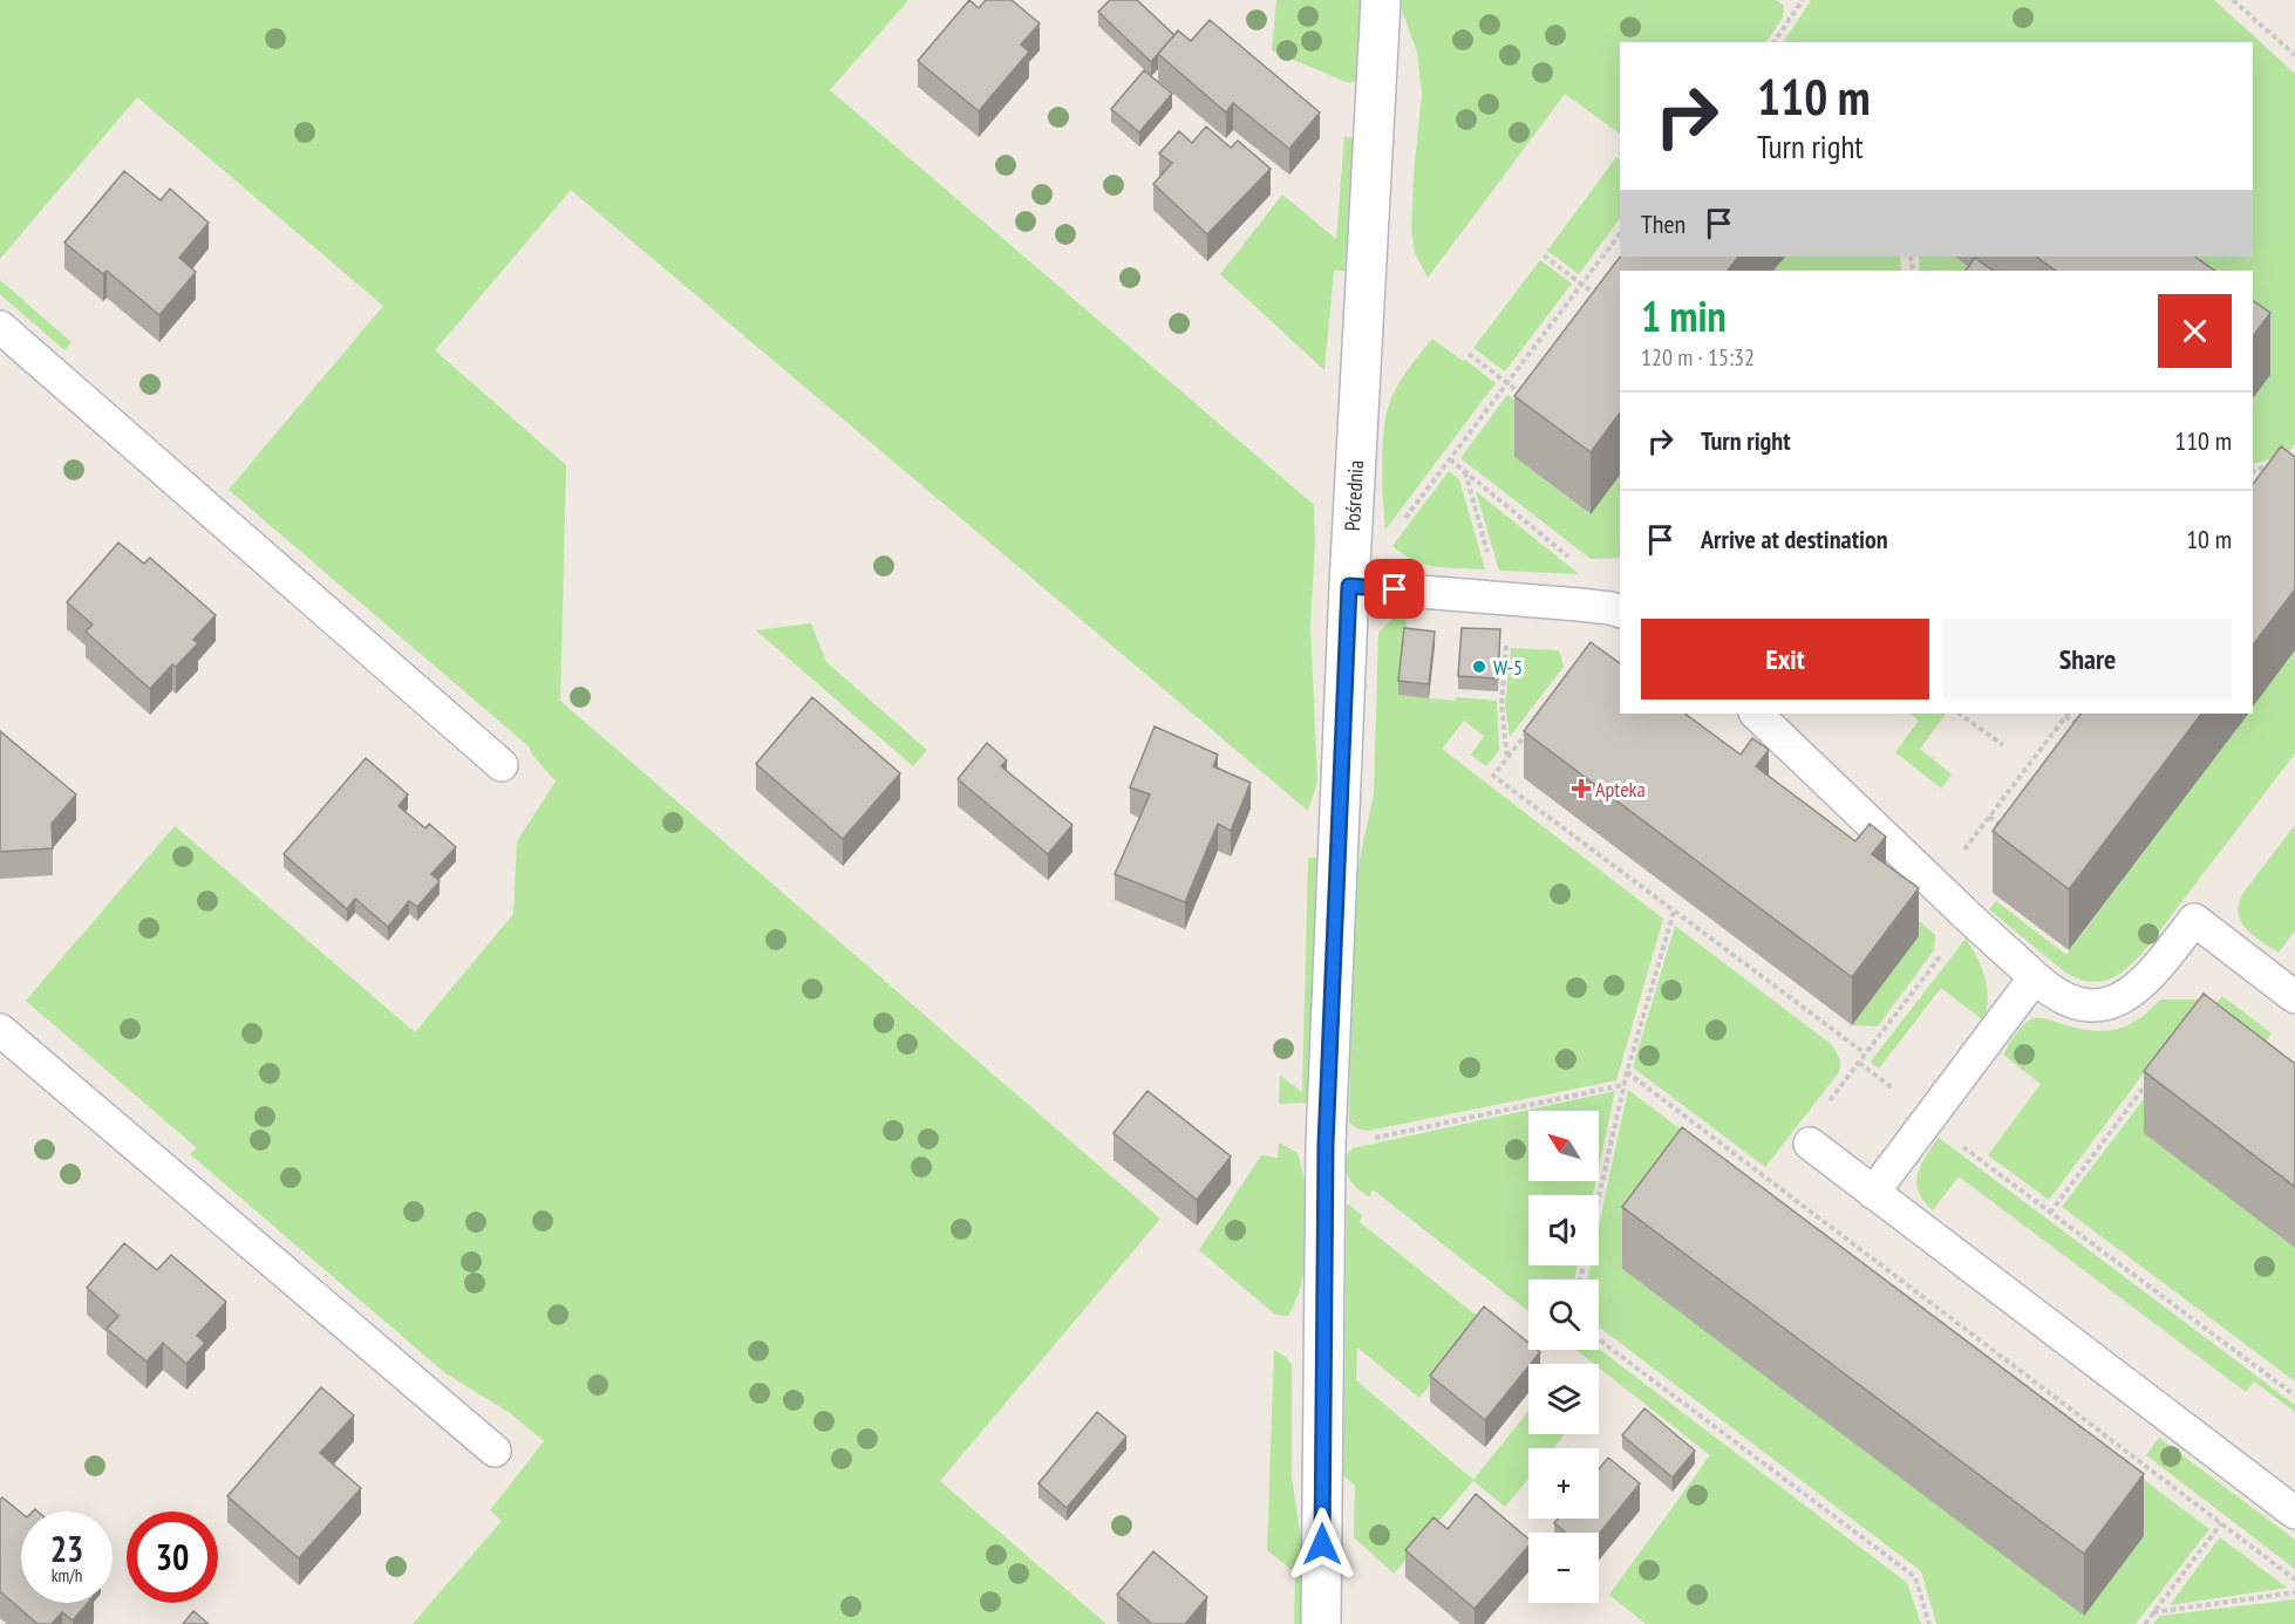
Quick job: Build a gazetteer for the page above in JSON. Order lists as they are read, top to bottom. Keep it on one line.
{"streets":{"street":["Pośrednia"]},"places":{"other":["W-5"],"health":["Apteka"]},"north":"top left","page":{"turn":["110 m","Turn right"],"then":"Then","heading":["1 min","120 m · 15:32"],"list":[{"name":"Turn right","value":"110 m"},{"name":"Arrive at destination","value":"10 m"}],"buttons":["Exit","Share"],"map_buttons":["+","−"],"speed":"23 km/h","limit":"30"}}
